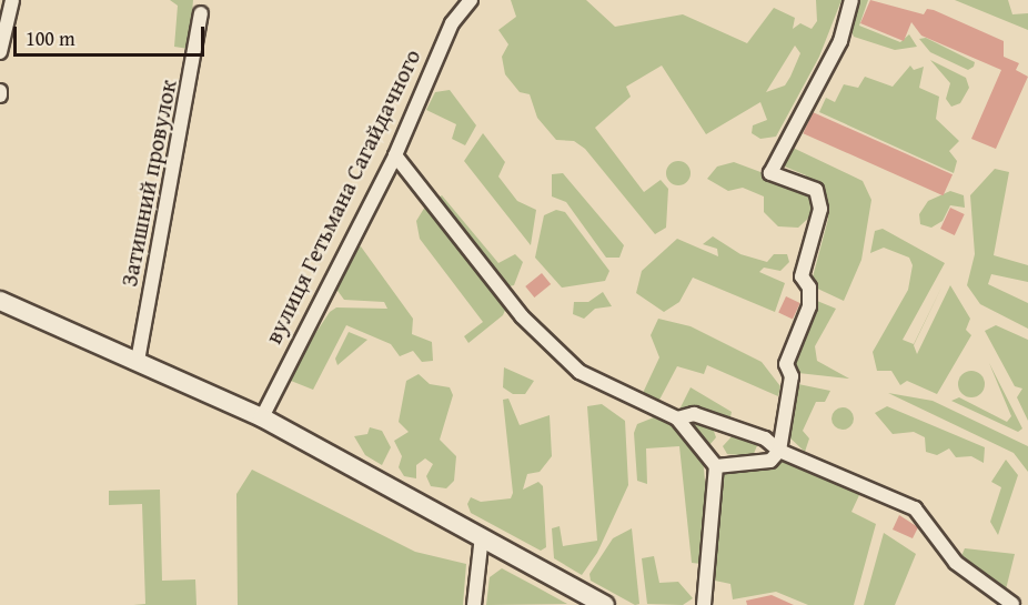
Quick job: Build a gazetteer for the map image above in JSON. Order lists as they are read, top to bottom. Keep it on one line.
{"streets":{"street":["Затишний провулок","вулиця Гетьмана Сагайдачного"]},"scale_bar":"100 m"}
